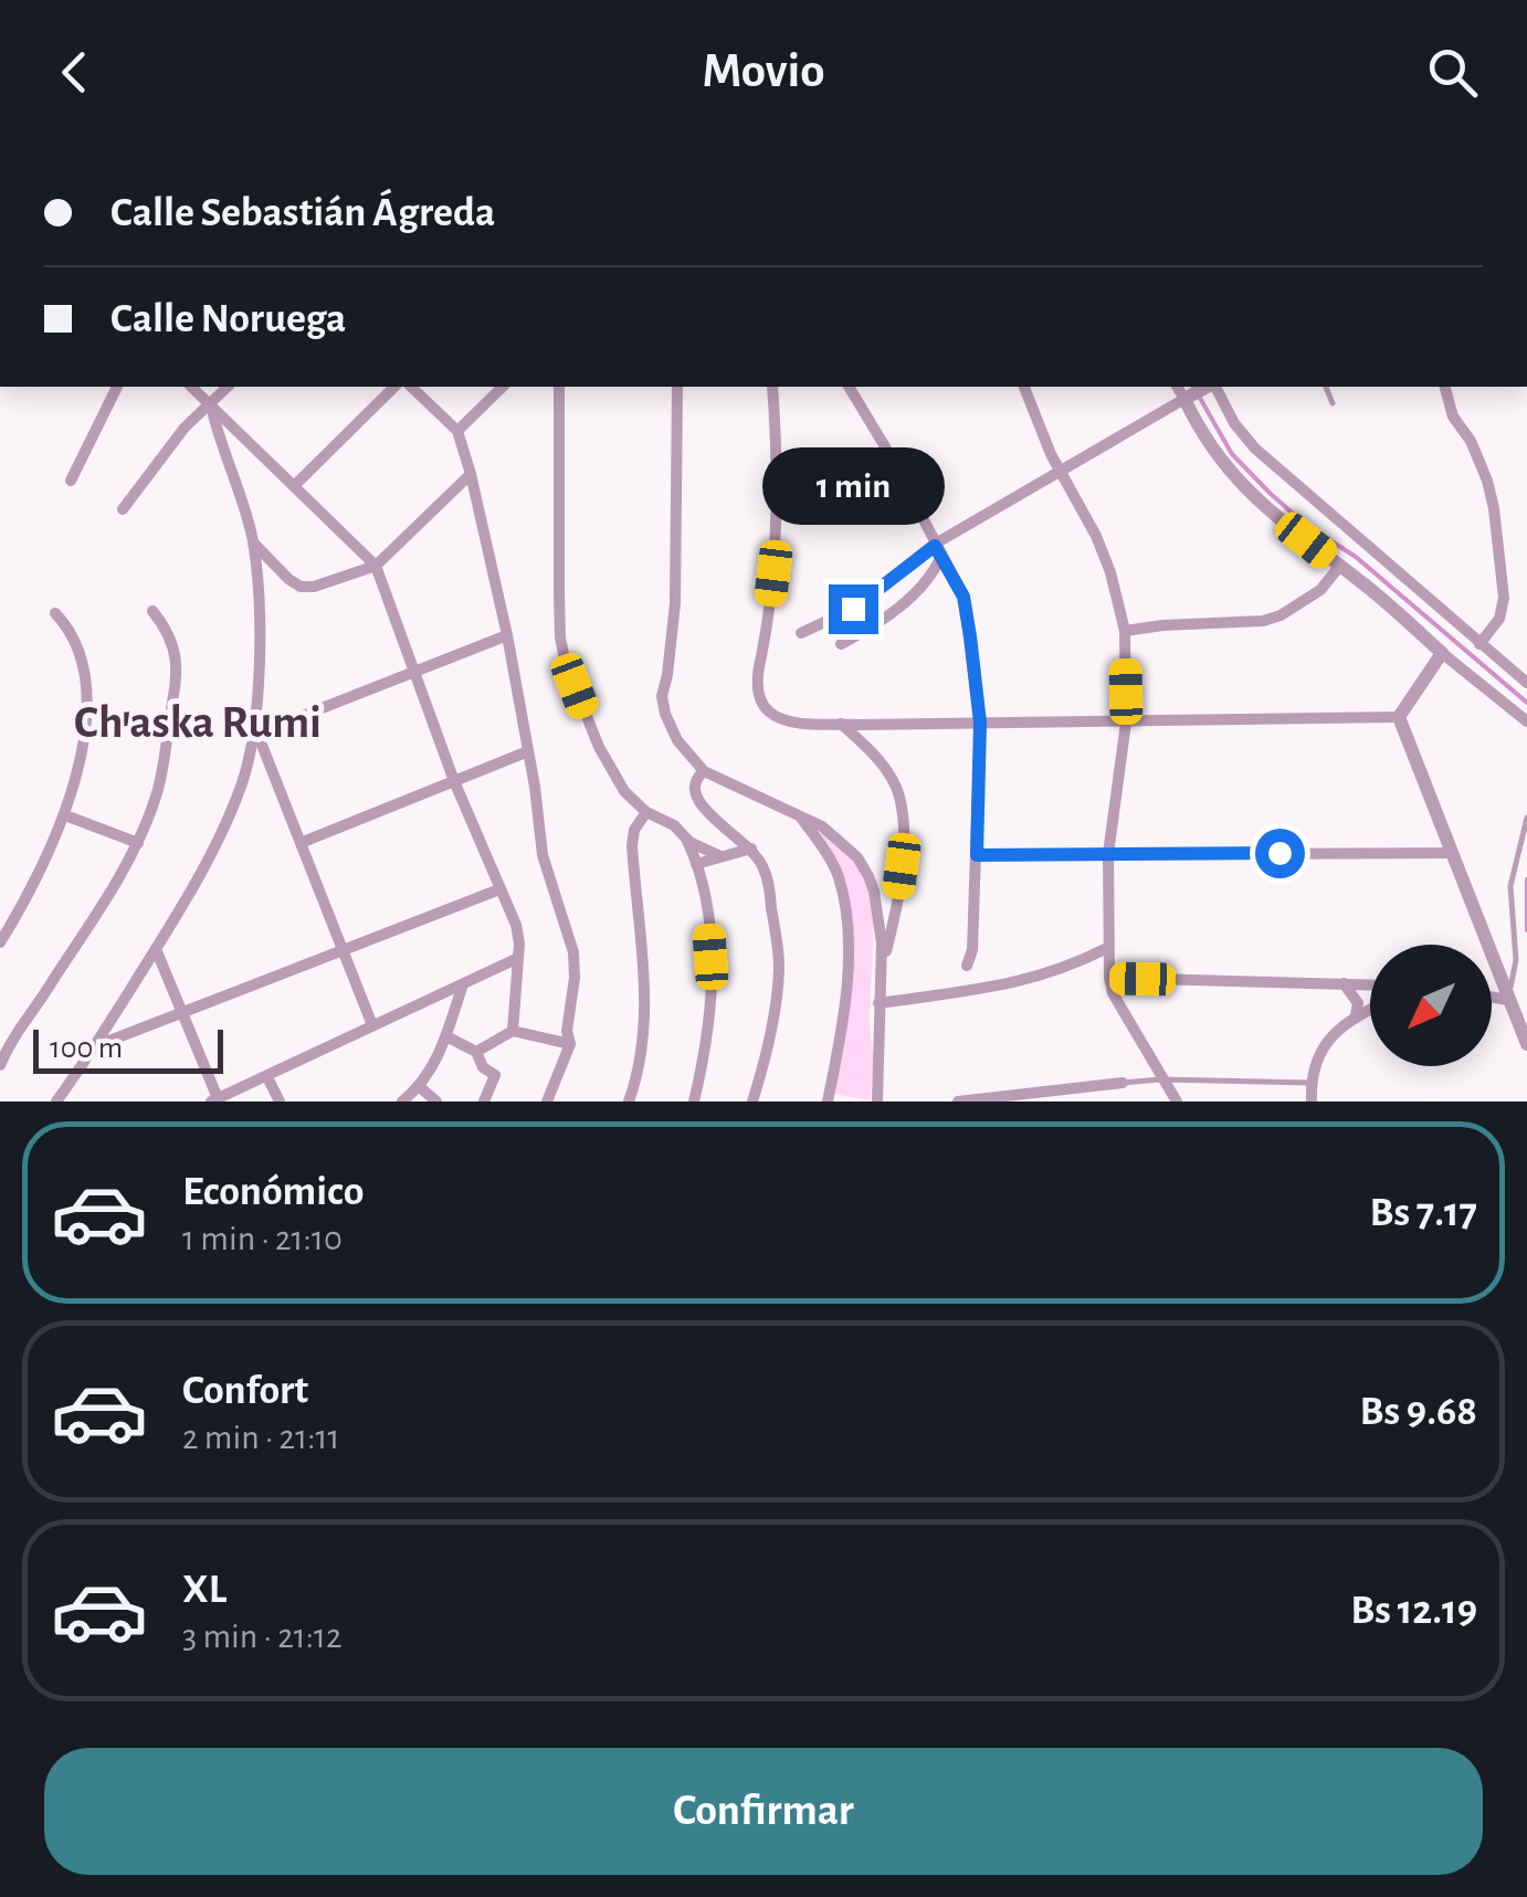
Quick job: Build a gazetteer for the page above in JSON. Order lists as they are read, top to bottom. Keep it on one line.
{"districts":["Ch'aska Rumi"],"scale_bar":"100 m","north":"bottom left","page":{"header":"Movio","banner":["Calle Sebastián Ágreda","Calle Noruega"],"bubble":"1 min","scale":"100 m","list":[{"name":"Económico","note":"1 min · 21:10","value":"Bs 7.17"},{"name":"Confort","note":"2 min · 21:11","value":"Bs 9.68"},{"name":"XL","note":"3 min · 21:12","value":"Bs 12.19"}],"buttons":"Confirmar"}}
